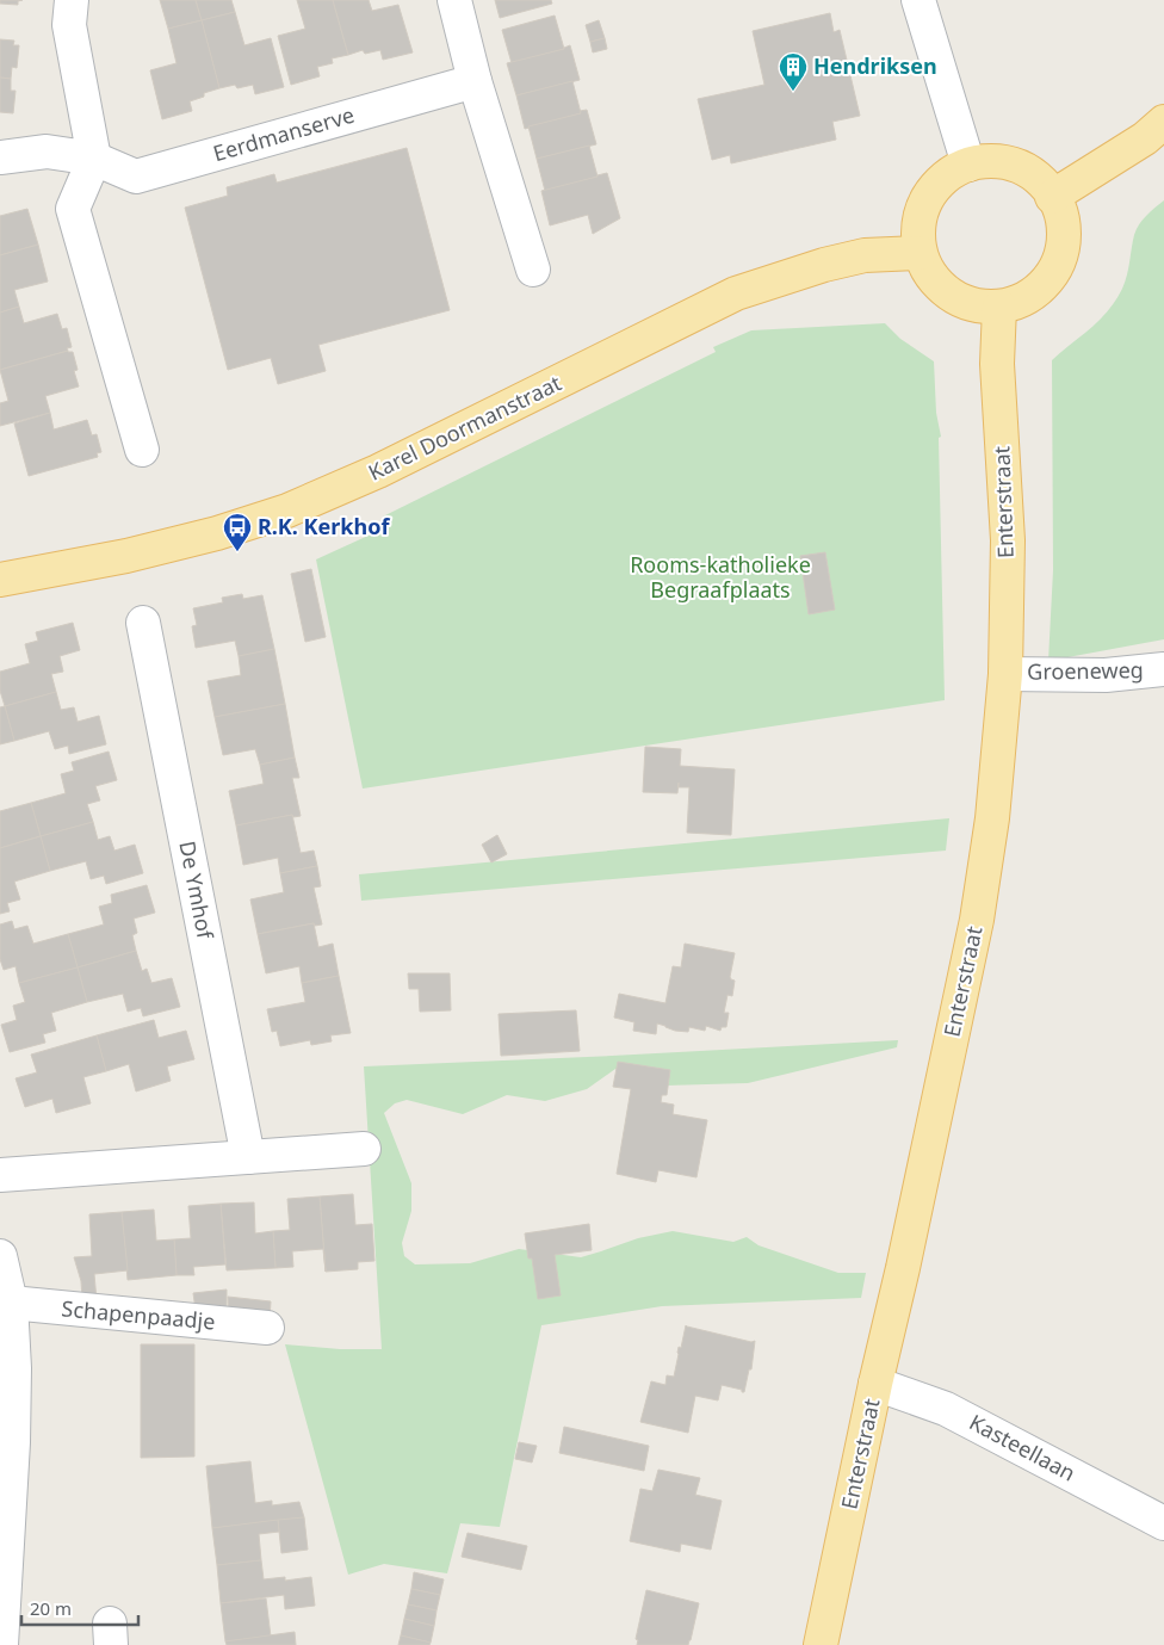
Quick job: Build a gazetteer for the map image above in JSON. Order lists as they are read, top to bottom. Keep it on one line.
{"streets":{"main road":["Karel Doormanstraat","Enterstraat"],"street":["Eerdmanserve","Groeneweg","De Ymhof","Schapenpaadje","Kasteellaan"]},"crossings":[["Karel Doormanstraat","Enterstraat"],["Enterstraat","Groeneweg"],["Enterstraat","Kasteellaan"]],"parks":["Rooms-katholieke Begraafplaats"],"places":{"building":["Hendriksen"],"bus stop":["R.K. Kerkhof"]},"scale_bar":"20 m"}
